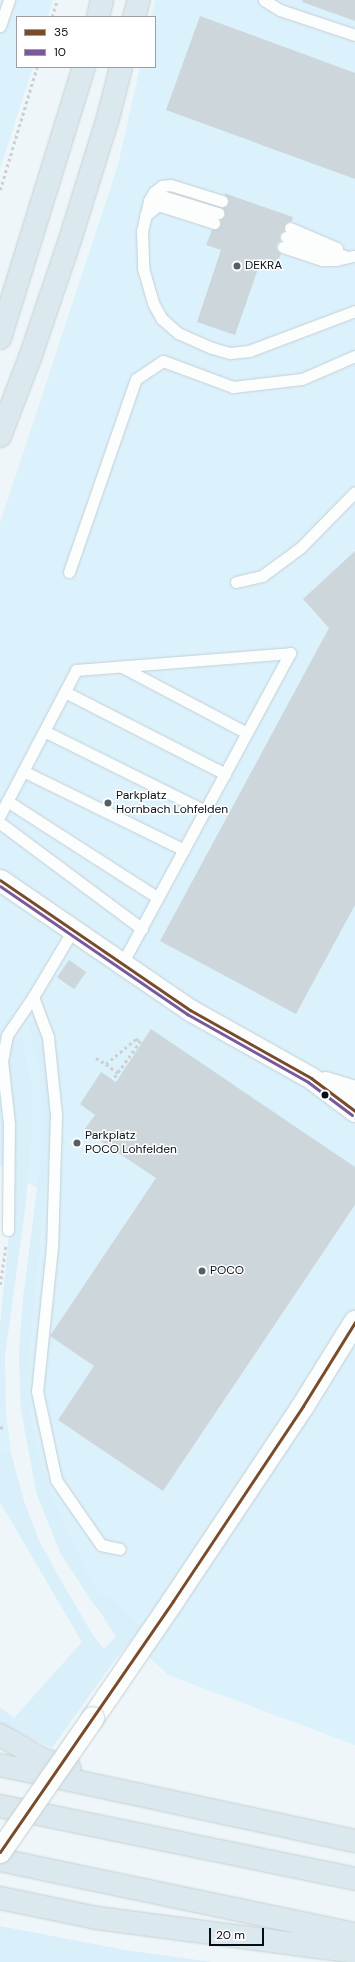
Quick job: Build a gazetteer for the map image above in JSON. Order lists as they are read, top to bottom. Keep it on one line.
{"places":["DEKRA","Parkplatz Hornbach Lohfelden","Parkplatz POCO Lohfelden","POCO"],"lines":["transit line 35","transit line 10"],"legend":["35","10"],"scale_bar":"20 m"}
